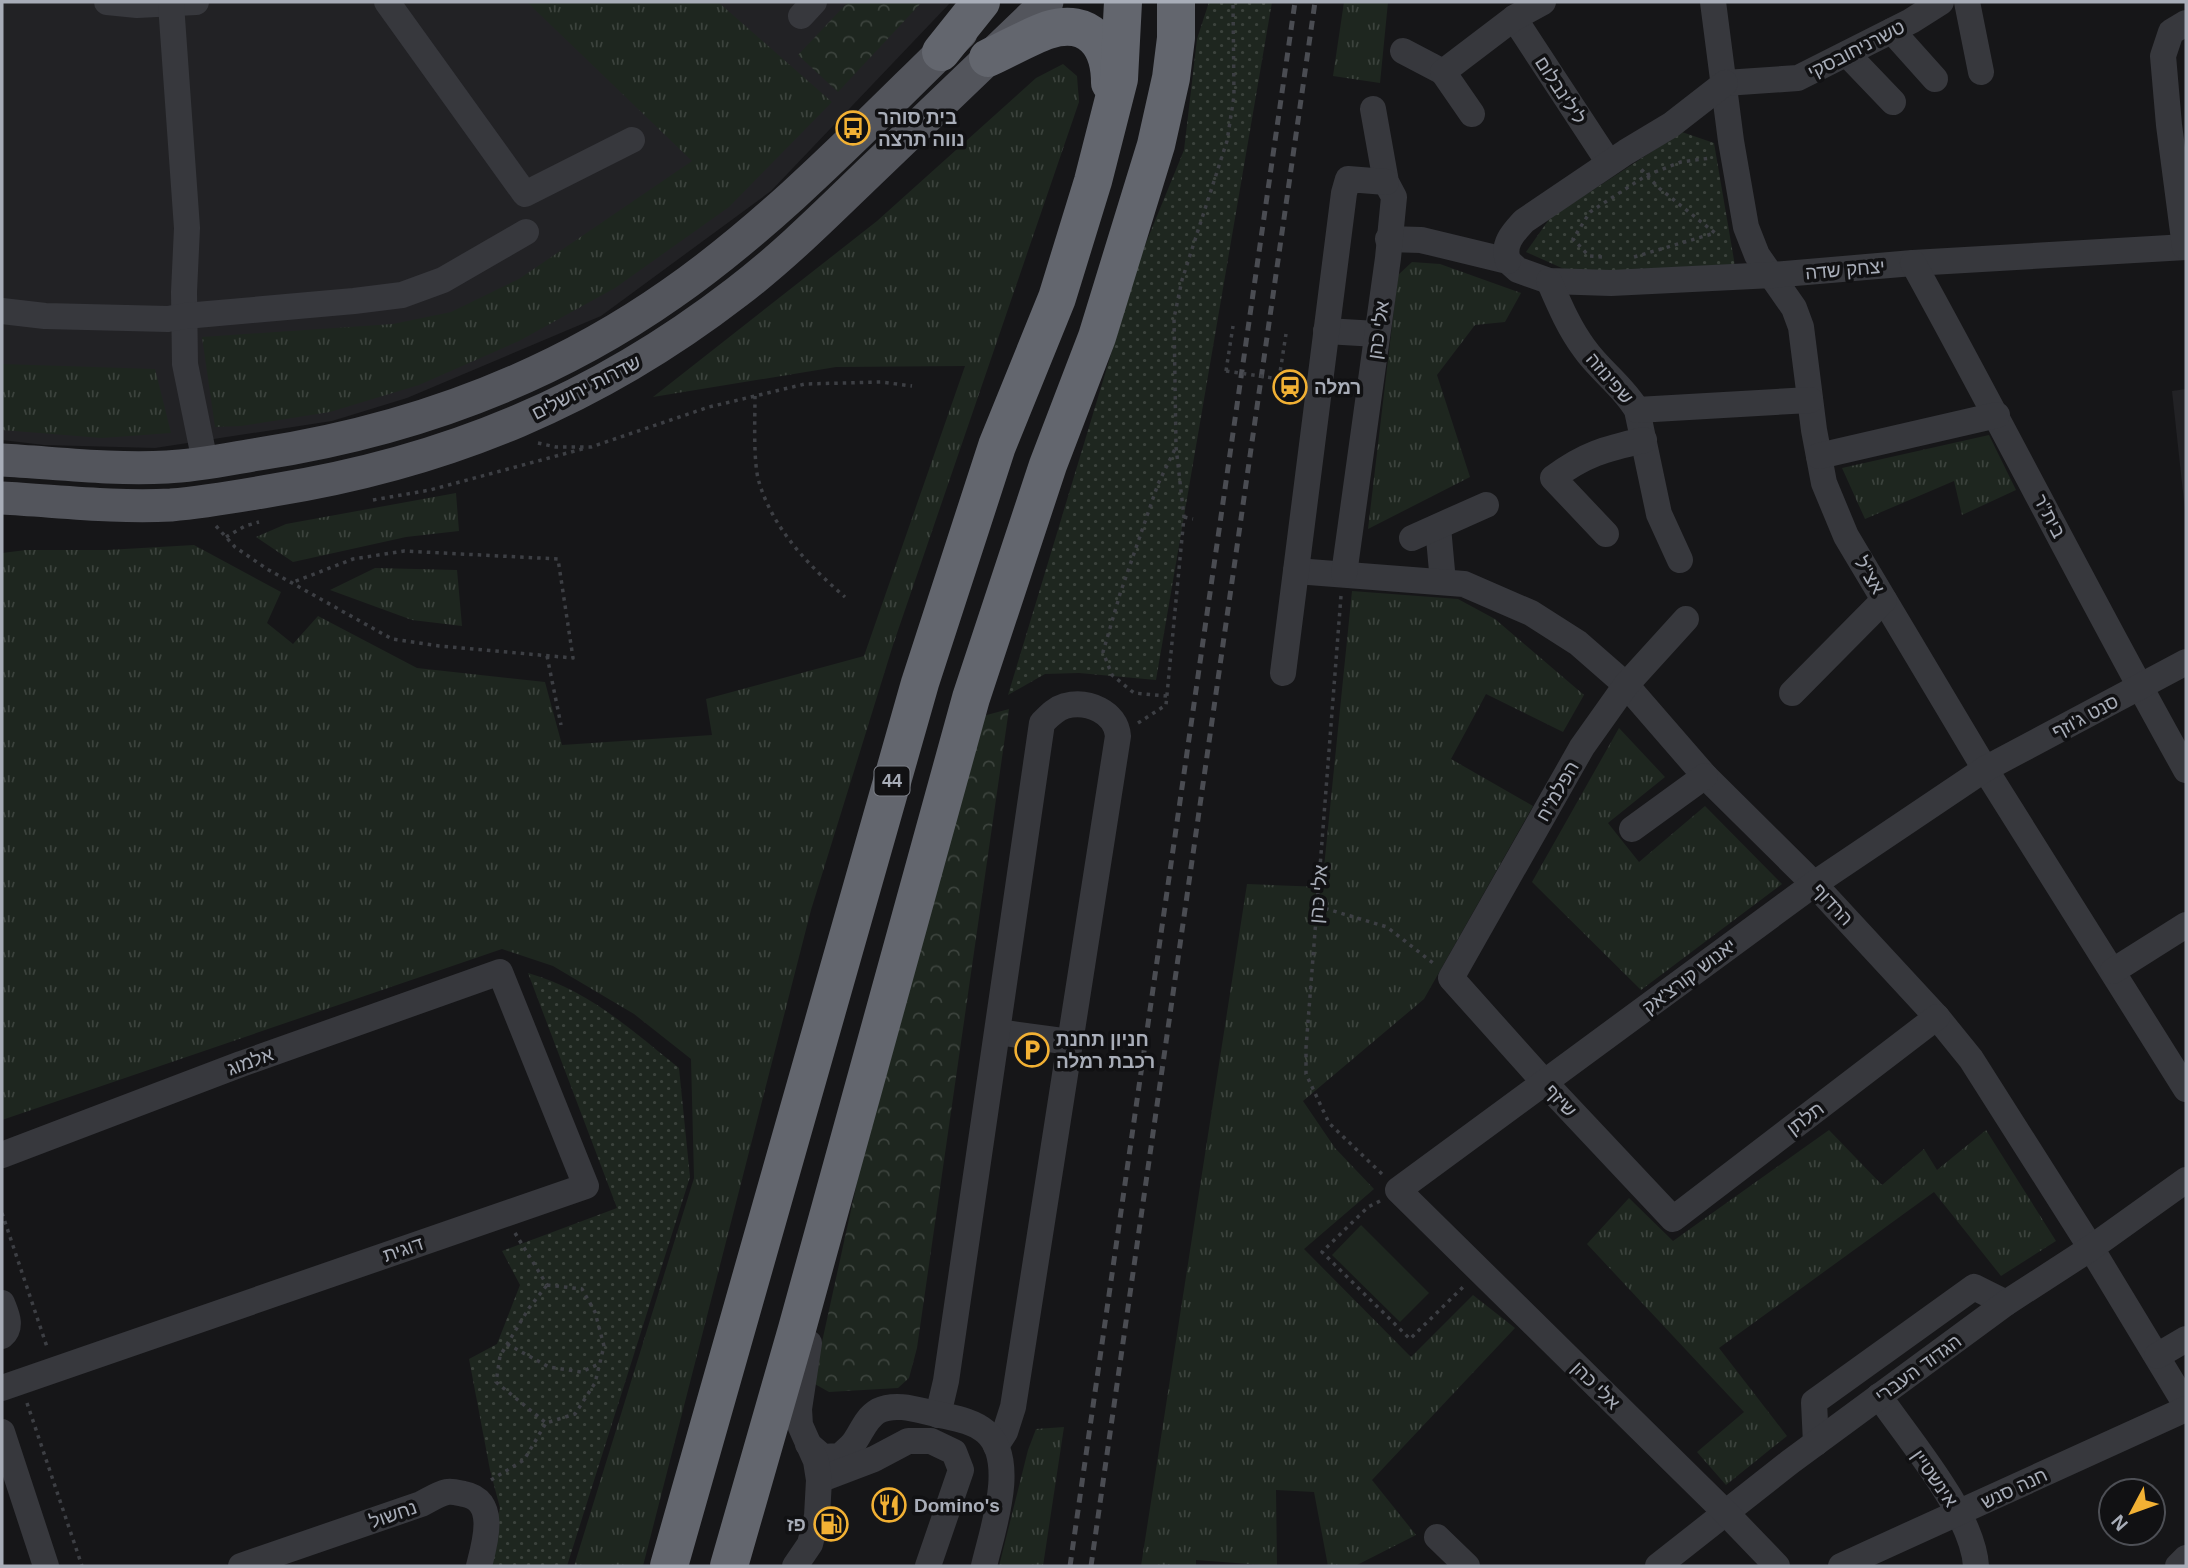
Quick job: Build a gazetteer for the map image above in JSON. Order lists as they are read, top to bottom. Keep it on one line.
{"streets":{"highway":["44"],"main road":["שדרות ירושלים"],"street":["טשרניחובסקי","לילינבלום","יצחק שדה","אלי כהן","שפינוזה","בית\"ר","אצ\"ל","סנט ג'וזף","הפלמ\"ח","הרדוף","יאנוש קורצ'אק","אלמוג","שיזף","תלתן","דוגית","הגדוד העברי","אינשטיין","חנה סנש","נחשול"]},"crossings":[["טשרניחובסקי","אצ\"ל"],["יצחק שדה","שפינוזה"],["יצחק שדה","בית\"ר"],["יצחק שדה","אצ\"ל"],["אלי כהן","הרדוף"],["אלי כהן","יאנוש קורצ'אק"],["אלי כהן","הגדוד העברי"],["בית\"ר","סנט ג'וזף"],["אצ\"ל","סנט ג'וזף"],["אצ\"ל","יאנוש קורצ'אק"],["סנט ג'וזף","יאנוש קורצ'אק"],["הפלמ\"ח","הרדוף"],["הפלמ\"ח","שיזף"],["הרדוף","יאנוש קורצ'אק"],["הרדוף","תלתן"],["הרדוף","הגדוד העברי"],["הרדוף","חנה סנש"],["יאנוש קורצ'אק","שיזף"],["אלמוג","דוגית"],["שיזף","תלתן"],["הגדוד העברי","אינשטיין"],["אינשטיין","חנה סנש"]],"places":{"bus stop":["בית סוהר נווה תרצה"],"station":["רמלה"],"parking":["חניון תחנת רכבת רמלה"],"restaurant":["Domino's"],"fuel station":["פז"]},"north":"bottom left"}
